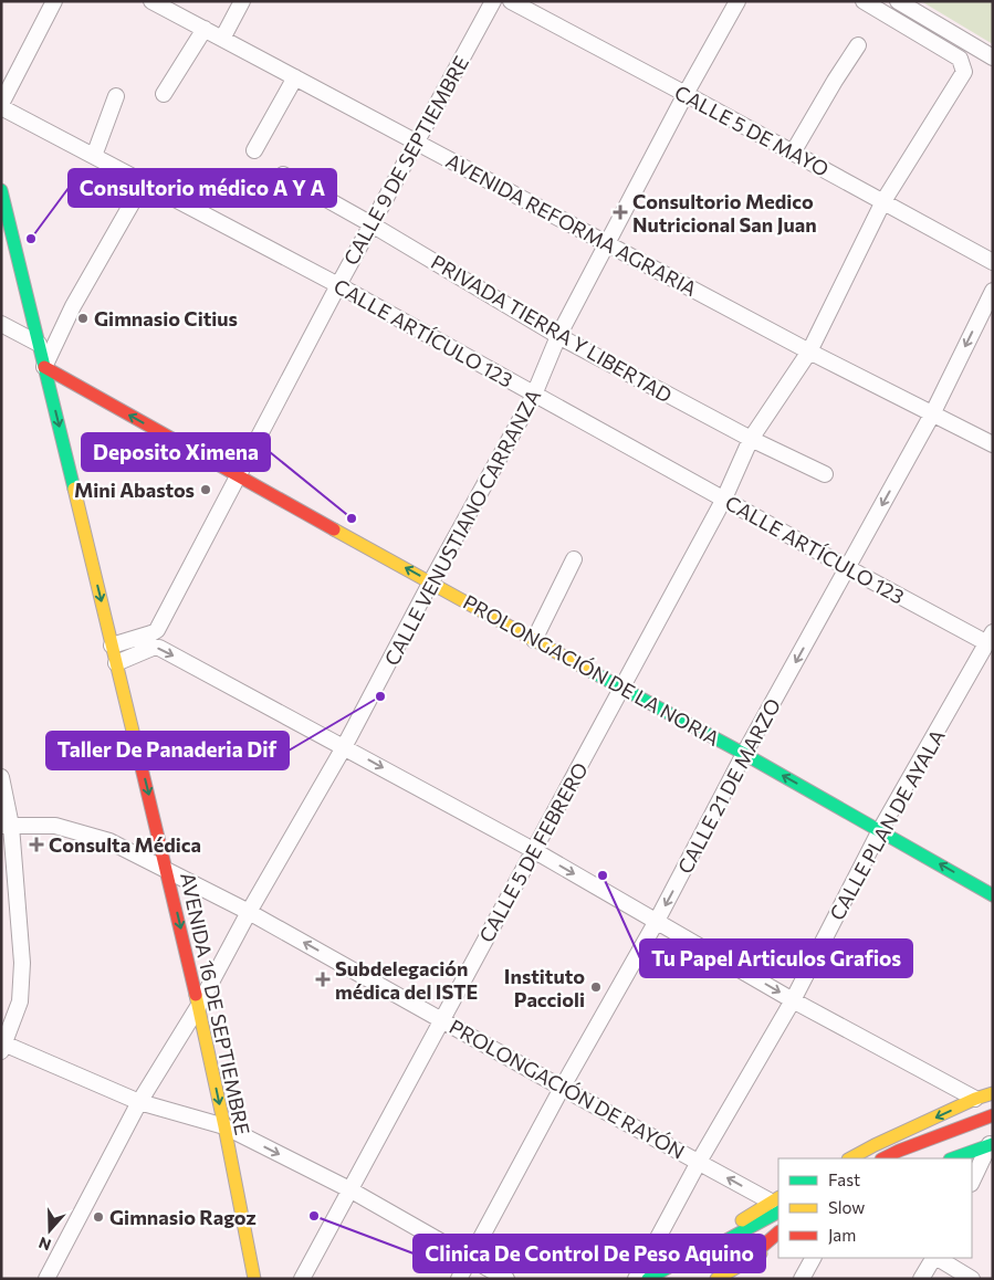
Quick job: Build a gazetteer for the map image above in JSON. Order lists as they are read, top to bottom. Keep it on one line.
{"streets":{"main road":["PROLONGACIÓN DE LA NORIA","AVENIDA 16 DE SEPTIEMBRE"],"street":["CALLE 5 DE MAYO","CALLE 9 DE SEPTIEMBRE","AVENIDA REFORMA AGRARIA","PRIVADA TIERRA Y LIBERTAD","CALLE ARTÍCULO 123","CALLE VENUSTIANO CARRANZA","CALLE 21 DE MARZO","CALLE PLAN DE AYALA","CALLE 5 DE FEBRERO","PROLONGACIÓN DE RAYÓN"]},"crossings":[["CALLE 5 DE MAYO","CALLE VENUSTIANO CARRANZA"],["CALLE 5 DE MAYO","CALLE 5 DE FEBRERO"],["CALLE 9 DE SEPTIEMBRE","AVENIDA REFORMA AGRARIA"],["CALLE 9 DE SEPTIEMBRE","PRIVADA TIERRA Y LIBERTAD"],["CALLE 9 DE SEPTIEMBRE","CALLE ARTÍCULO 123"],["CALLE 9 DE SEPTIEMBRE","PROLONGACIÓN DE LA NORIA"],["CALLE 9 DE SEPTIEMBRE","AVENIDA 16 DE SEPTIEMBRE"],["AVENIDA REFORMA AGRARIA","CALLE VENUSTIANO CARRANZA"],["AVENIDA REFORMA AGRARIA","CALLE 21 DE MARZO"],["AVENIDA REFORMA AGRARIA","CALLE 5 DE FEBRERO"],["PRIVADA TIERRA Y LIBERTAD","CALLE VENUSTIANO CARRANZA"],["PRIVADA TIERRA Y LIBERTAD","CALLE 5 DE FEBRERO"],["CALLE ARTÍCULO 123","CALLE VENUSTIANO CARRANZA"],["CALLE ARTÍCULO 123","CALLE 21 DE MARZO"],["CALLE ARTÍCULO 123","CALLE PLAN DE AYALA"],["CALLE ARTÍCULO 123","CALLE 5 DE FEBRERO"],["CALLE VENUSTIANO CARRANZA","PROLONGACIÓN DE LA NORIA"],["CALLE VENUSTIANO CARRANZA","AVENIDA 16 DE SEPTIEMBRE"],["CALLE VENUSTIANO CARRANZA","PROLONGACIÓN DE RAYÓN"],["PROLONGACIÓN DE LA NORIA","CALLE 21 DE MARZO"],["PROLONGACIÓN DE LA NORIA","CALLE PLAN DE AYALA"],["PROLONGACIÓN DE LA NORIA","CALLE 5 DE FEBRERO"],["PROLONGACIÓN DE LA NORIA","AVENIDA 16 DE SEPTIEMBRE"],["CALLE 21 DE MARZO","PROLONGACIÓN DE RAYÓN"],["CALLE PLAN DE AYALA","PROLONGACIÓN DE RAYÓN"],["CALLE 5 DE FEBRERO","PROLONGACIÓN DE RAYÓN"],["AVENIDA 16 DE SEPTIEMBRE","PROLONGACIÓN DE RAYÓN"]],"one_way":["PROLONGACIÓN DE LA NORIA","CALLE 21 DE MARZO","AVENIDA 16 DE SEPTIEMBRE","PROLONGACIÓN DE RAYÓN"],"places":{"health":["Consultorio Medico Nutricional San Juan","Consulta Médica","Subdelegación médica del ISTE"],"other":["Consultorio médico A Y A","Gimnasio Citius","Mini Abastos","Deposito Ximena","Taller De Panaderia Dif","Tu Papel Articulos Grafios","Instituto Paccioli","Clinica De Control De Peso Aquino","Gimnasio Ragoz"]},"legend":["Fast","Slow","Jam"],"north":"bottom"}
